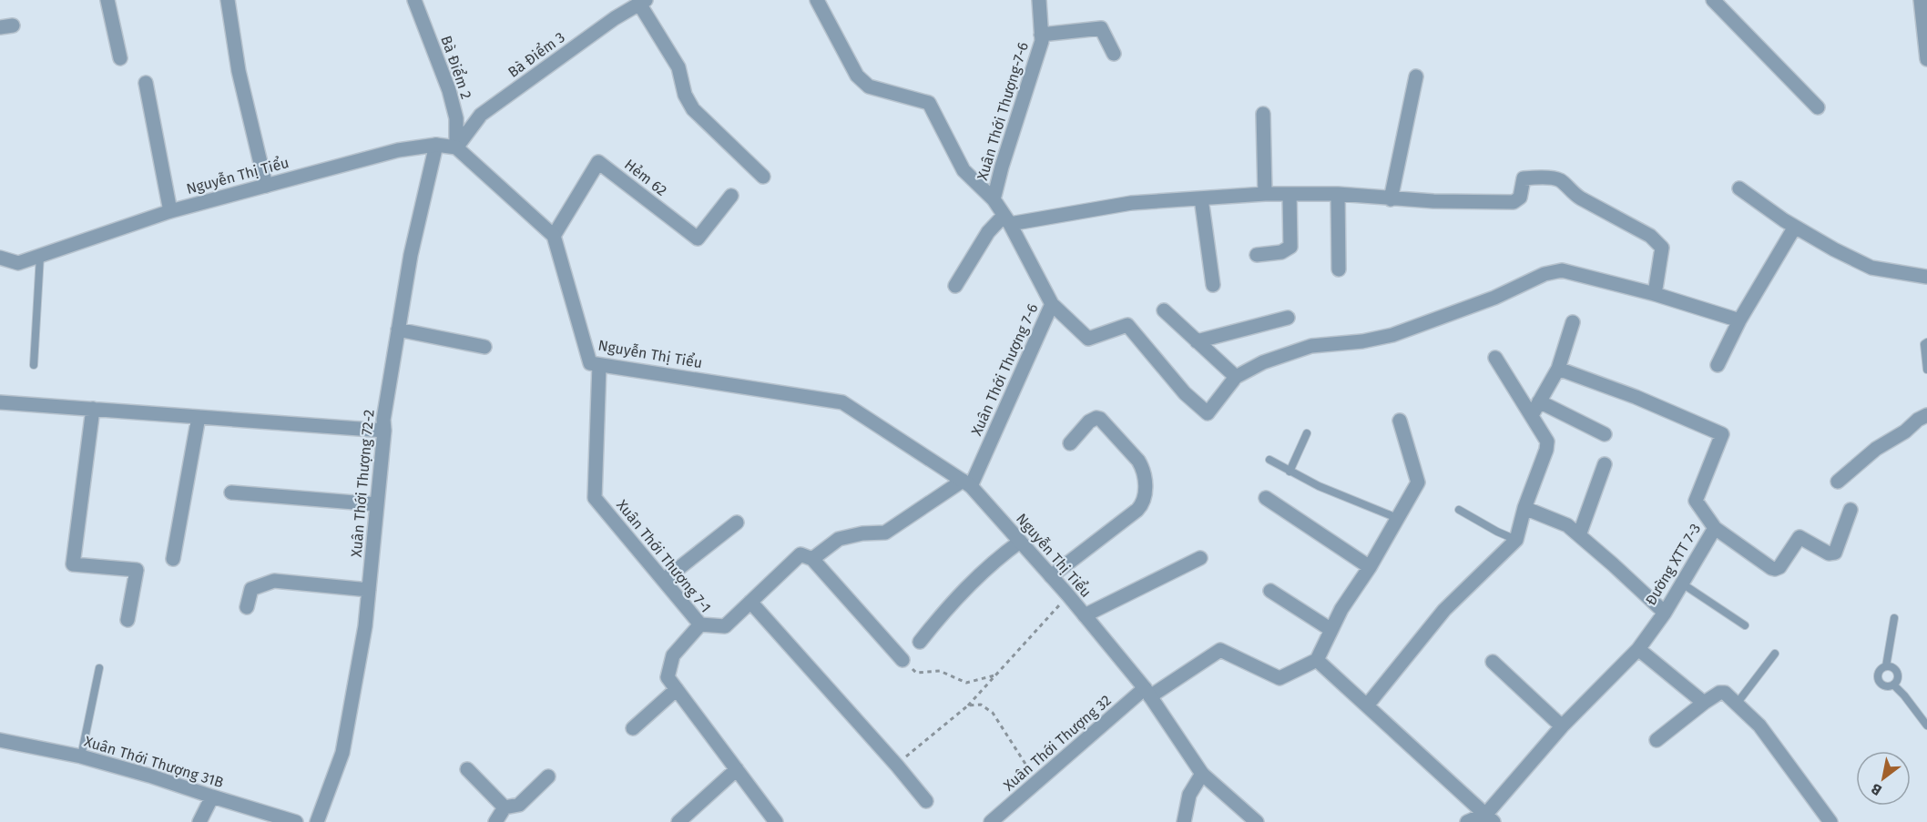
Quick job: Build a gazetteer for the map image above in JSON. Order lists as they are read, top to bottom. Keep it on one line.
{"streets":{"street":["Bà Điểm 3","Bà Điểm 2","Xuân Thới Thượng-7-6","Nguyễn Thị Tiểu","Hẻm 62","Xuân Thới Thượng 7-6","Xuân Thới Thượng 72-2","Xuân Thới Thượng 7-1","Đường XTT 7-3","Xuân Thới Thượng 32","Xuân Thới Thượng 31B"]},"crossings":[["Bà Điểm 3","Bà Điểm 2"],["Bà Điểm 3","Nguyễn Thị Tiểu"],["Bà Điểm 2","Nguyễn Thị Tiểu"],["Xuân Thới Thượng-7-6","Xuân Thới Thượng 7-6"],["Nguyễn Thị Tiểu","Hẻm 62"],["Nguyễn Thị Tiểu","Xuân Thới Thượng 7-6"],["Nguyễn Thị Tiểu","Xuân Thới Thượng 72-2"],["Nguyễn Thị Tiểu","Xuân Thới Thượng 7-1"],["Nguyễn Thị Tiểu","Xuân Thới Thượng 32"]],"north":"bottom left"}
